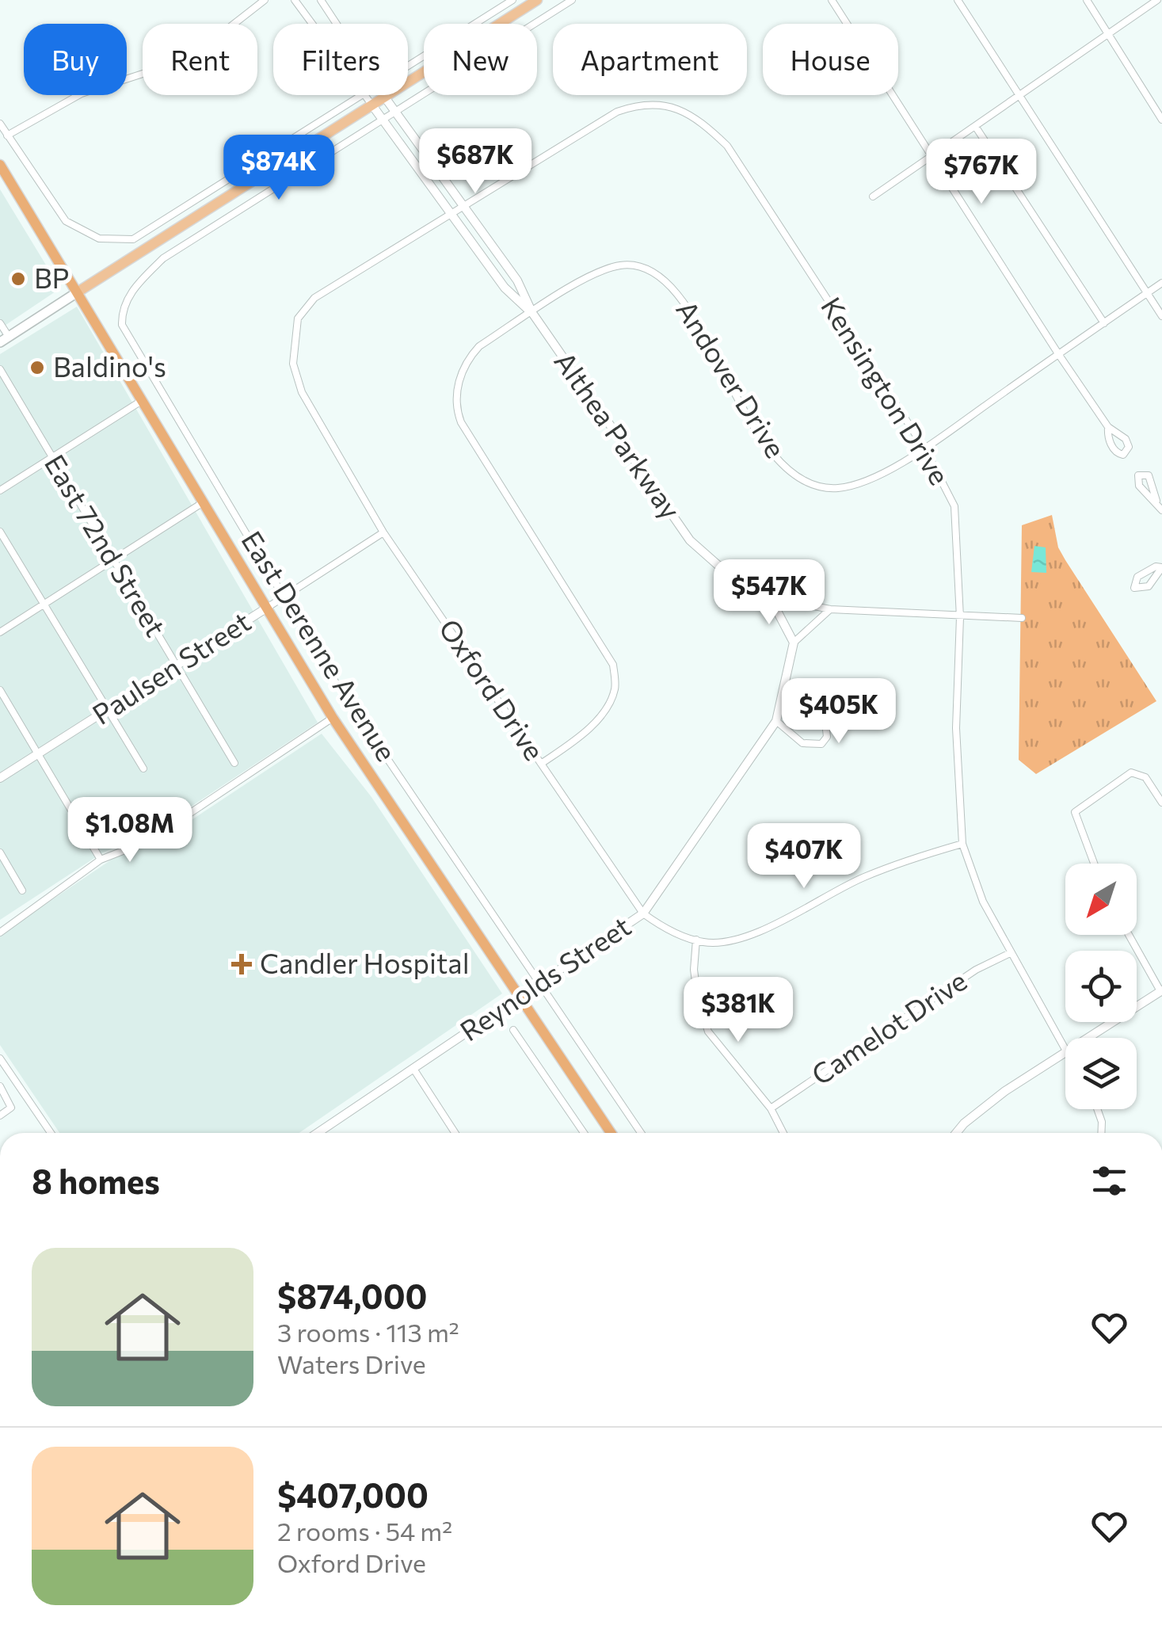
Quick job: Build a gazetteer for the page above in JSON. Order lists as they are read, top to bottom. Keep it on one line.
{"streets":{"highway":["East Derenne Avenue"],"street":["Andover Drive","Kensington Drive","Althea Parkway","East 72nd Street","Paulsen Street","Oxford Drive","Reynolds Street","Camelot Drive"]},"crossings":[["Andover Drive","Kensington Drive"],["Andover Drive","Althea Parkway"],["Andover Drive","Oxford Drive"],["Kensington Drive","Althea Parkway"],["Kensington Drive","Oxford Drive"],["Kensington Drive","Camelot Drive"],["Althea Parkway","Oxford Drive"],["East 72nd Street","Paulsen Street"],["East Derenne Avenue","Paulsen Street"],["East Derenne Avenue","Reynolds Street"],["Paulsen Street","Oxford Drive"],["Oxford Drive","Reynolds Street"]],"places":{"other":["BP","Baldino's"],"health":["Candler Hospital"]},"north":"bottom left","page":{"chip":["Buy","Rent","Filters","New","Apartment","House"],"price":["$687K","$874K","$767K","$547K","$405K","$1.08M","$407K","$381K"],"heading":"8 homes","list":[{"name":"$874,000","note":"3 rooms · 113 m² · Waters Drive"},{"name":"$407,000","note":"2 rooms · 54 m² · Oxford Drive"}]}}
